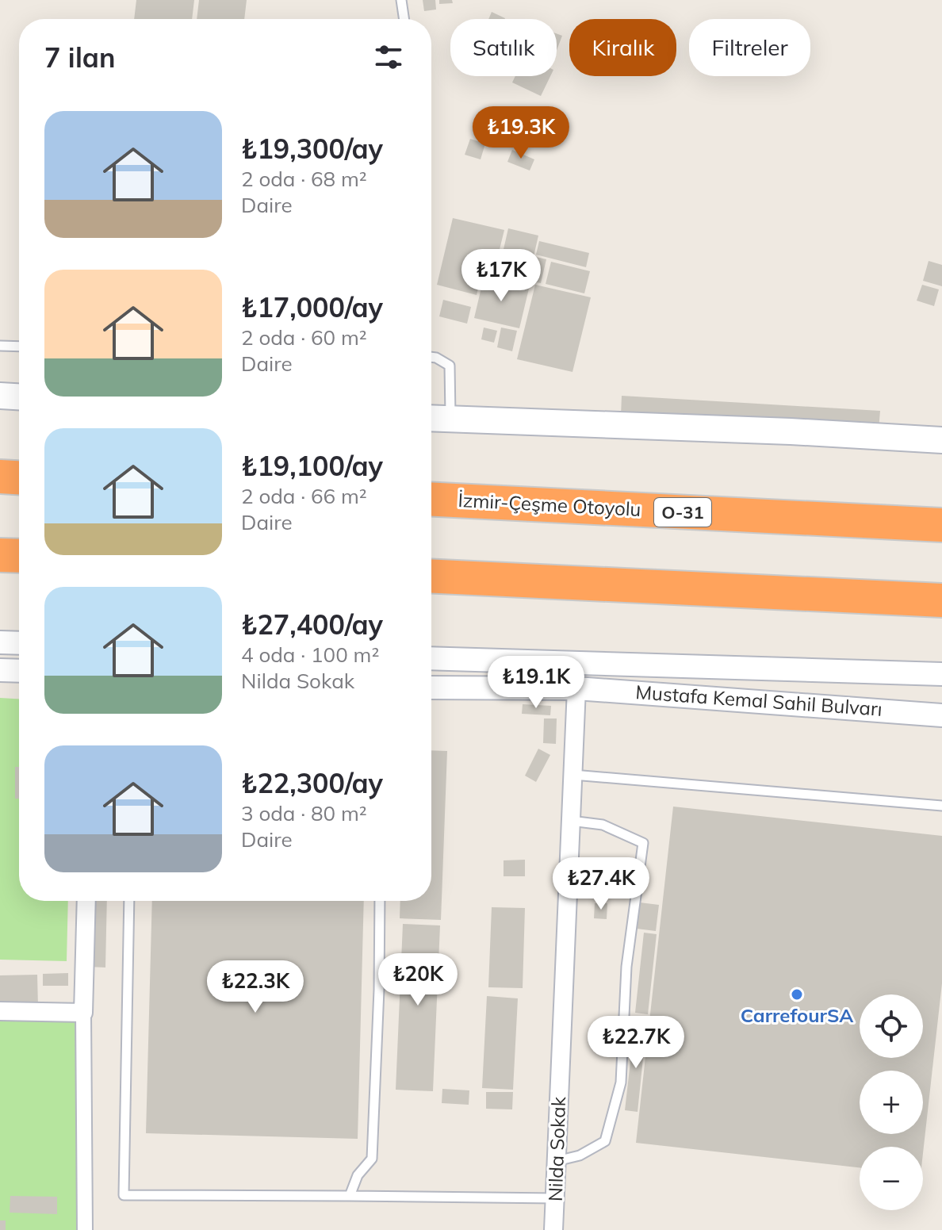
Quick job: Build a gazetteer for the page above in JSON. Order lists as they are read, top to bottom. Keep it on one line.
{"streets":{"highway":["İzmir-Çeşme Otoyolu","O-31"],"street":["Mustafa Kemal Sahil Bulvarı","Nilda Sokak"]},"crossings":[["Mustafa Kemal Sahil Bulvarı","Nilda Sokak"]],"places":["CarrefourSA"],"page":{"chip":["Satılık","Kiralık","Filtreler"],"heading":"7 ilan","list":[{"name":"₺19,300/ay","note":"2 oda · 68 m² · Daire"},{"name":"₺17,000/ay","note":"2 oda · 60 m² · Daire"},{"name":"₺19,100/ay","note":"2 oda · 66 m² · Daire"},{"name":"₺27,400/ay","note":"4 oda · 100 m² · Nilda Sokak"},{"name":"₺22,300/ay","note":"3 oda · 80 m² · Daire"}],"price":["₺19.3K","₺17K","₺19.1K","₺27.4K","₺20K","₺22.3K","₺22.7K"],"map_buttons":["+","−"]}}
